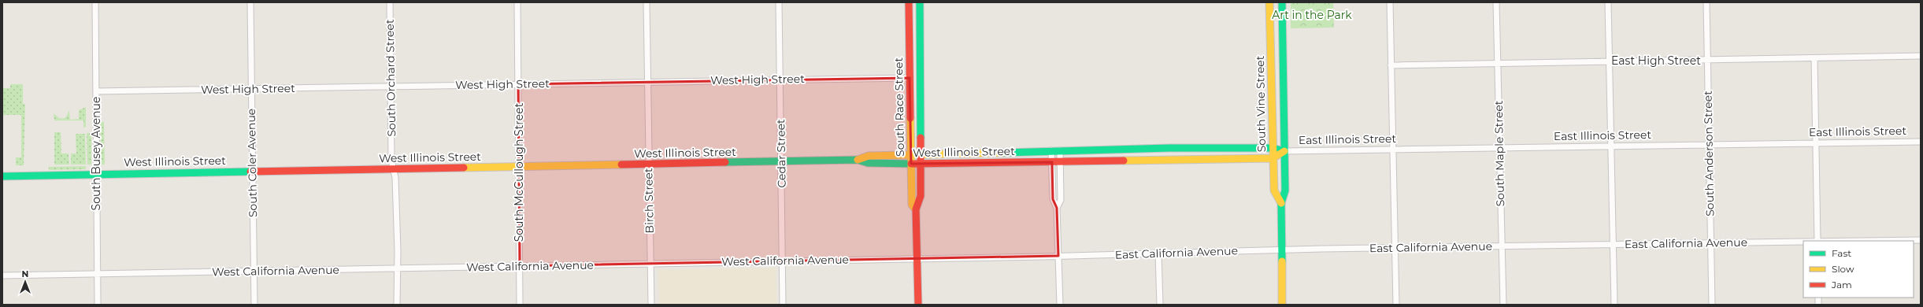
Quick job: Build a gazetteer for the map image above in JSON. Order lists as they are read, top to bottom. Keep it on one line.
{"streets":{"street":["East High Street","South Orchard Street","West High Street","South Vine Street","South Race Street","East Illinois Street","West Illinois Street","South Busey Avenue","Cedar Street","South Maple Street","South Anderson Street","South Coler Avenue","South McCullough Street","Birch Street","East California Avenue","West California Avenue"]},"crossings":[["East High Street","South Maple Street"],["East High Street","South Anderson Street"],["South Orchard Street","West High Street"],["South Orchard Street","West Illinois Street"],["South Orchard Street","West California Avenue"],["West High Street","South Race Street"],["West High Street","South Busey Avenue"],["West High Street","Cedar Street"],["West High Street","South Coler Avenue"],["West High Street","South McCullough Street"],["West High Street","Birch Street"],["South Vine Street","East Illinois Street"],["South Vine Street","East California Avenue"],["South Race Street","West Illinois Street"],["South Race Street","West California Avenue"],["East Illinois Street","West Illinois Street"],["East Illinois Street","South Maple Street"],["East Illinois Street","South Anderson Street"],["West Illinois Street","South Busey Avenue"],["West Illinois Street","Cedar Street"],["West Illinois Street","South Coler Avenue"],["West Illinois Street","South McCullough Street"],["West Illinois Street","Birch Street"],["South Busey Avenue","West California Avenue"],["Cedar Street","West California Avenue"],["South Maple Street","East California Avenue"],["South Anderson Street","East California Avenue"],["South Coler Avenue","West California Avenue"],["South McCullough Street","West California Avenue"],["Birch Street","West California Avenue"],["East California Avenue","West California Avenue"]],"parks":["Art in the Park"],"legend":["Fast","Slow","Jam"],"north":"top"}
